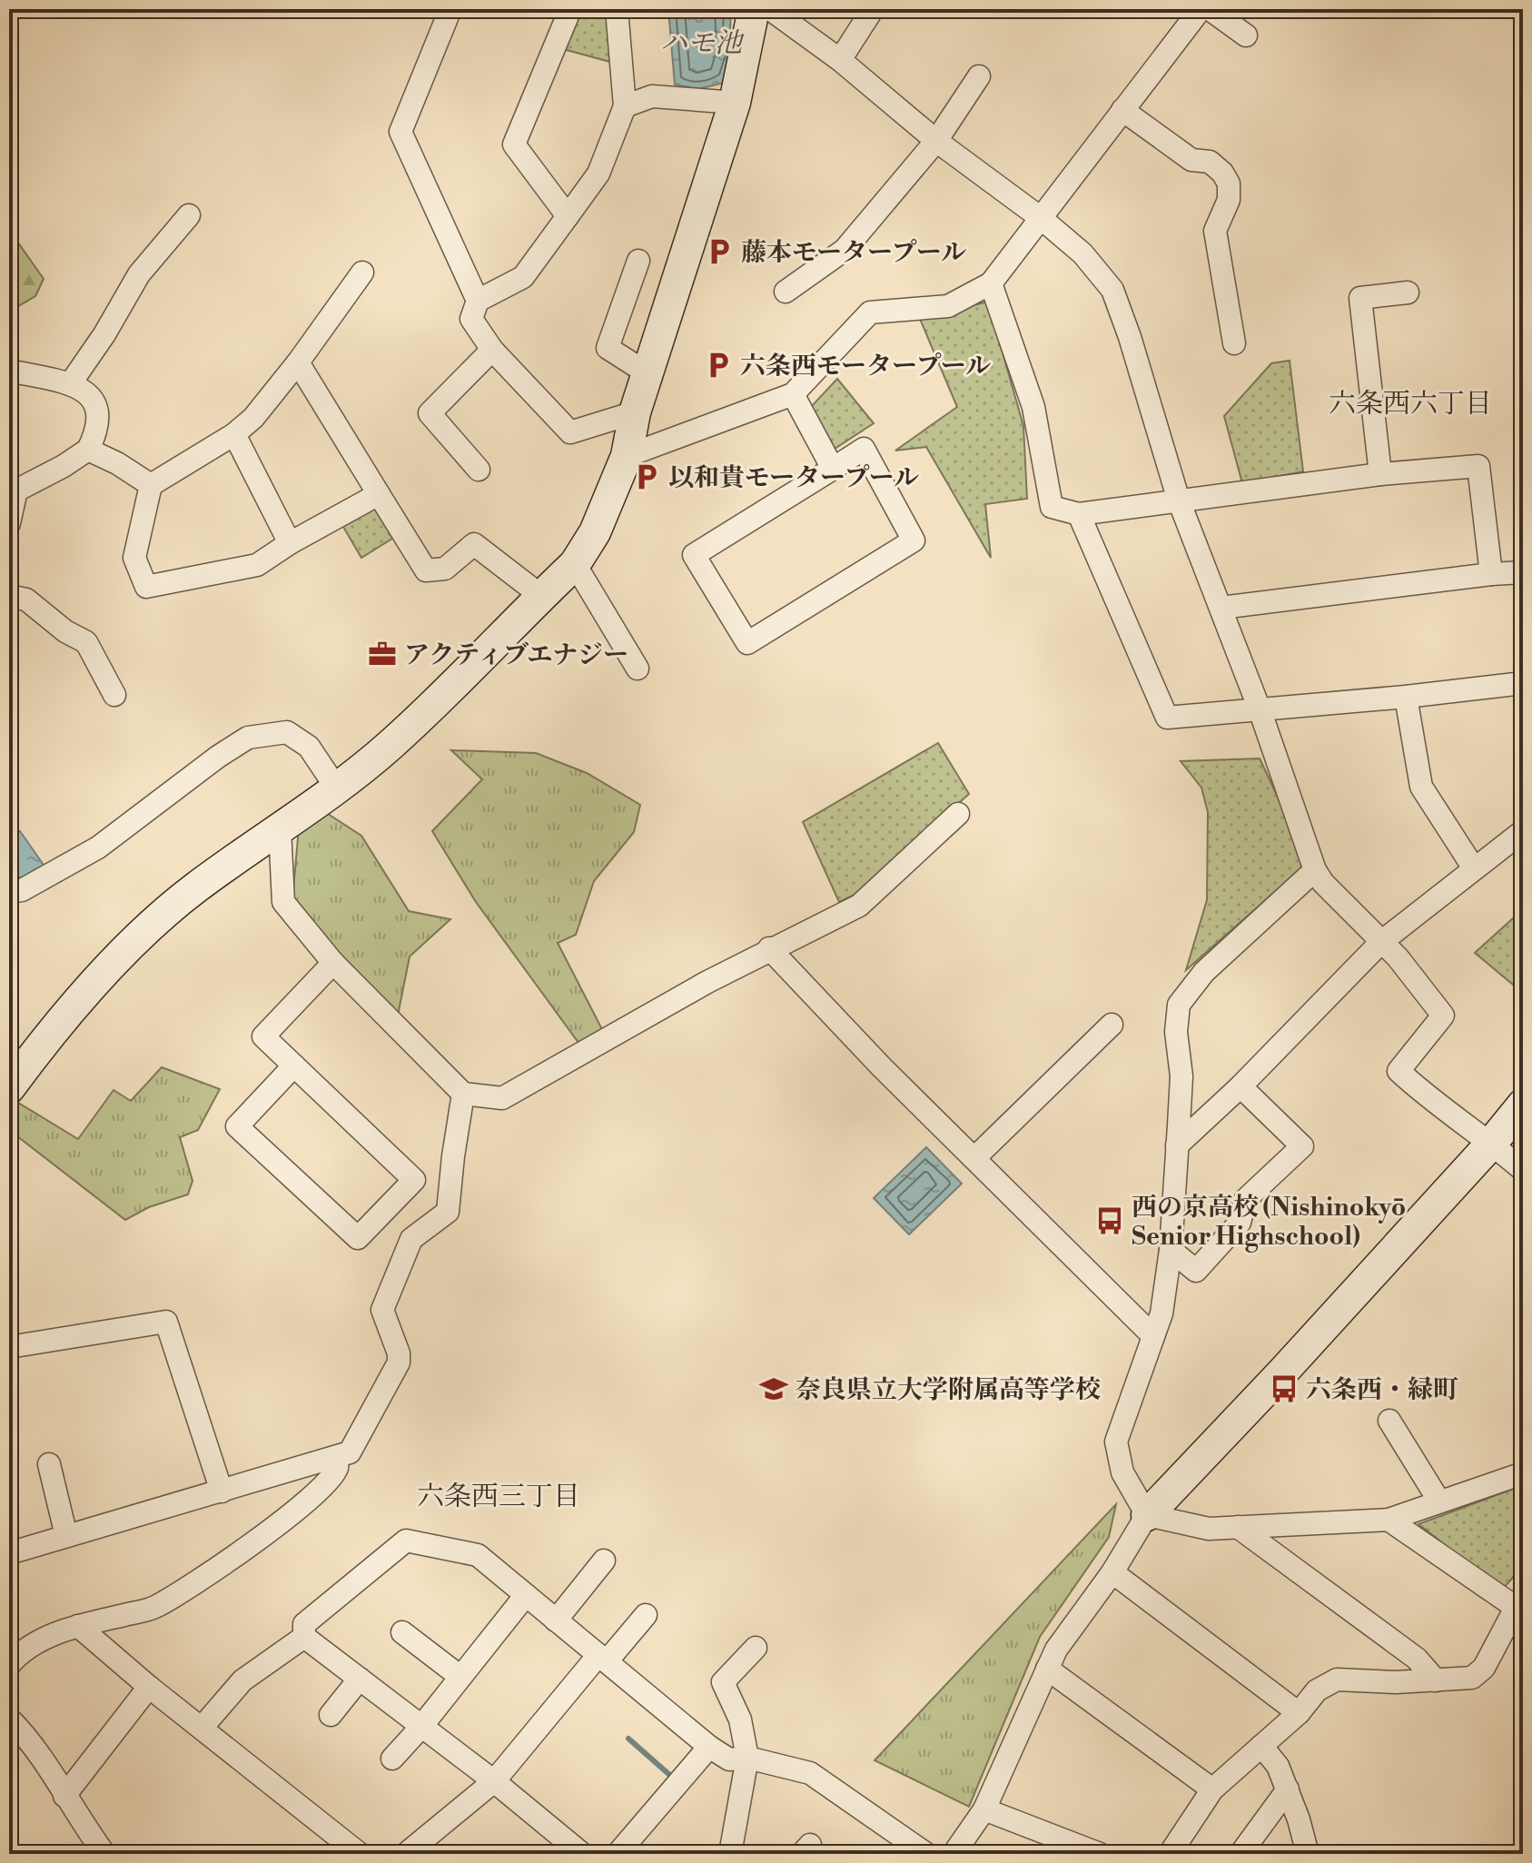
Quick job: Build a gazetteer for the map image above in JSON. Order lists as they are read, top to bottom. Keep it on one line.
{"districts":["六条西六丁目","六条西三丁目"],"water":["ハモ池"],"places":{"parking":["藤本モータープール","六条西モータープール","以和貴モータープール"],"office":["アクティブエナジー"],"bus stop":["西の京高校 (Nishinokyō Senior Highschool)","六条西・緑町"],"school or university":["奈良県立大学附属高等学校"]}}
